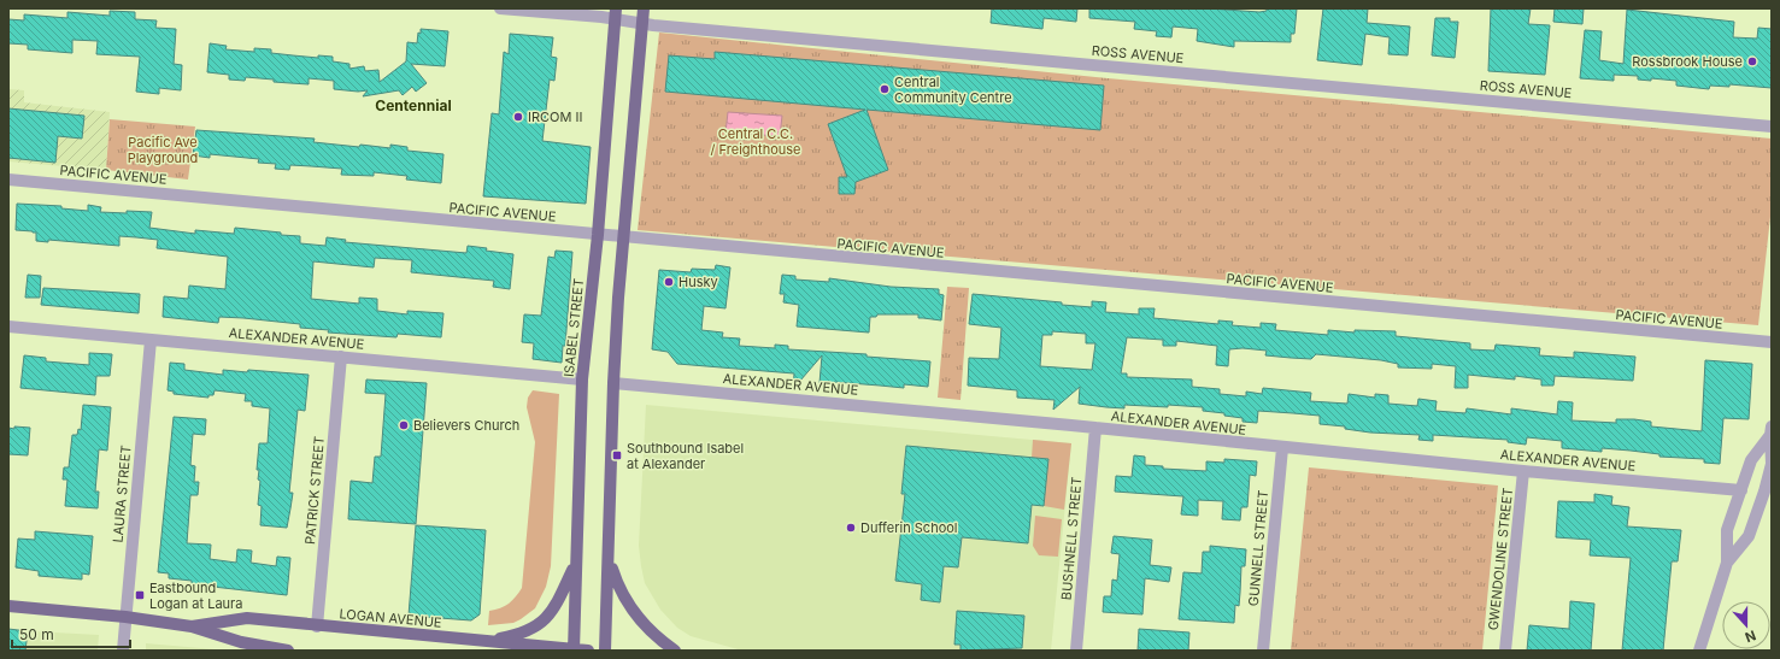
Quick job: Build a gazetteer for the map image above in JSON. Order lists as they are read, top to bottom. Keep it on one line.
{"streets":{"main road":["ISABEL STREET","LOGAN AVENUE"],"street":["ROSS AVENUE","PACIFIC AVENUE","ALEXANDER AVENUE","PATRICK STREET","LAURA STREET","BUSHNELL STREET","GUNNELL STREET","GWENDOLINE STREET"]},"crossings":[["ROSS AVENUE","ISABEL STREET"],["PACIFIC AVENUE","ISABEL STREET"],["ISABEL STREET","ALEXANDER AVENUE"],["ISABEL STREET","LOGAN AVENUE"],["ALEXANDER AVENUE","PATRICK STREET"],["ALEXANDER AVENUE","LAURA STREET"],["ALEXANDER AVENUE","BUSHNELL STREET"],["ALEXANDER AVENUE","GUNNELL STREET"],["ALEXANDER AVENUE","GWENDOLINE STREET"],["PATRICK STREET","LOGAN AVENUE"],["LAURA STREET","LOGAN AVENUE"]],"districts":["Centennial"],"parks":["Central C.C. / Freighthouse","Pacific Ave Playground"],"places":{"other":["Rossbrook House","Central Community Centre","IRCOM II","Husky","Believers Church","Dufferin School"],"transit":["Southbound Isabel at Alexander","Eastbound Logan at Laura"]},"scale_bar":"50 m","north":"bottom"}
